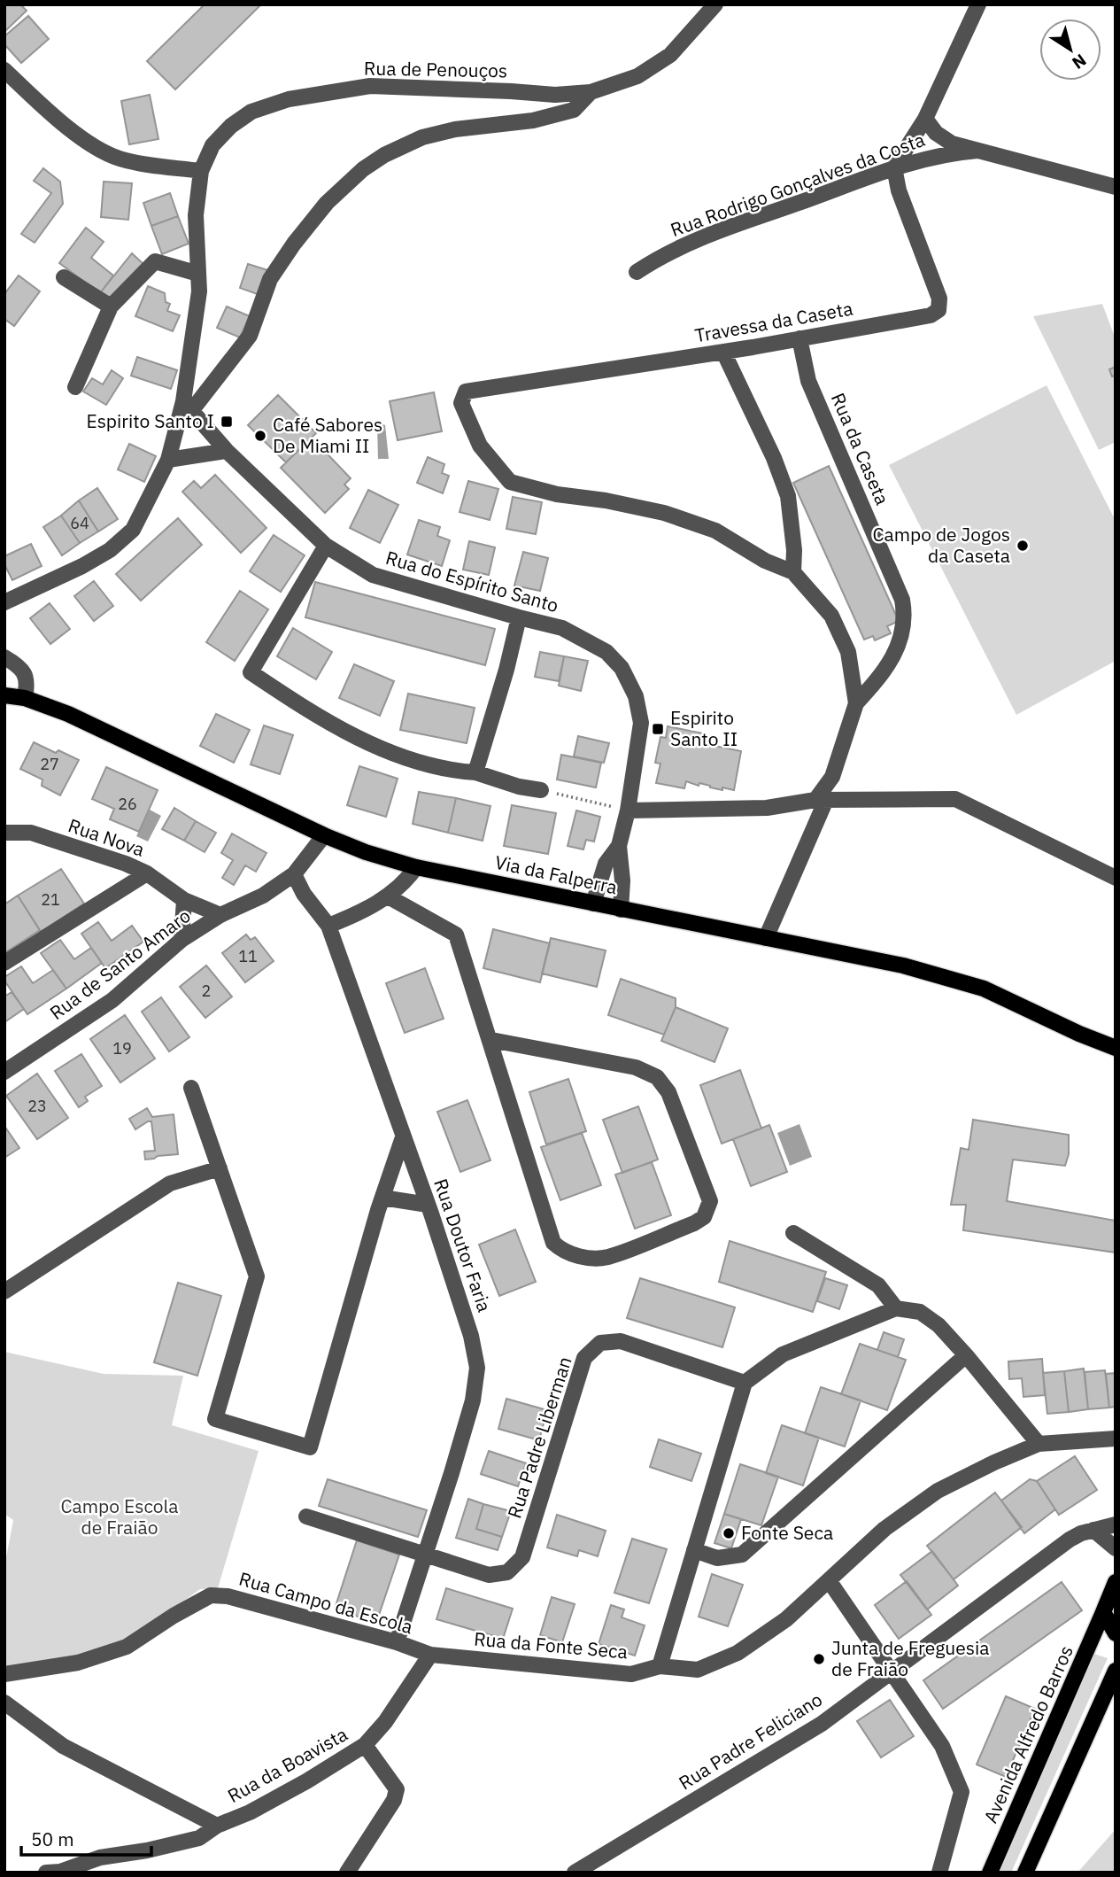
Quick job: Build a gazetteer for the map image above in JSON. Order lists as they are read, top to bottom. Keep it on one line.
{"streets":{"main road":["Via da Falperra","Avenida Alfredo Barros"],"street":["Rua de Penouços","Rua Rodrigo Gonçalves da Costa","Travessa da Caseta","Rua da Caseta","Rua do Espírito Santo","Rua Nova","Rua de Santo Amaro","Rua Doutor Faria","Rua Padre Liberman","Rua Campo da Escola","Rua da Fonte Seca","Rua Padre Feliciano","Rua da Boavista"]},"crossings":[["Rua de Penouços","Rua do Espírito Santo"],["Rua Rodrigo Gonçalves da Costa","Travessa da Caseta"],["Travessa da Caseta","Rua da Caseta"],["Rua Nova","Rua de Santo Amaro"],["Via da Falperra","Rua de Santo Amaro"],["Rua de Santo Amaro","Rua Doutor Faria"],["Rua Doutor Faria","Rua Padre Liberman"],["Rua Doutor Faria","Rua Campo da Escola"],["Rua Campo da Escola","Rua da Fonte Seca"],["Rua Campo da Escola","Rua da Boavista"],["Rua da Fonte Seca","Rua da Boavista"]],"parks":["Campo Escola de Fraião"],"places":{"transit":["Espirito Santo I","Espirito Santo II"],"other":["Café Sabores De Miami II","Campo de Jogos da Caseta","Fonte Seca","Junta de Freguesia de Fraião"]},"house_numbers":["64","27","26","21","11","2","19","23"],"scale_bar":"50 m","north":"bottom right"}
